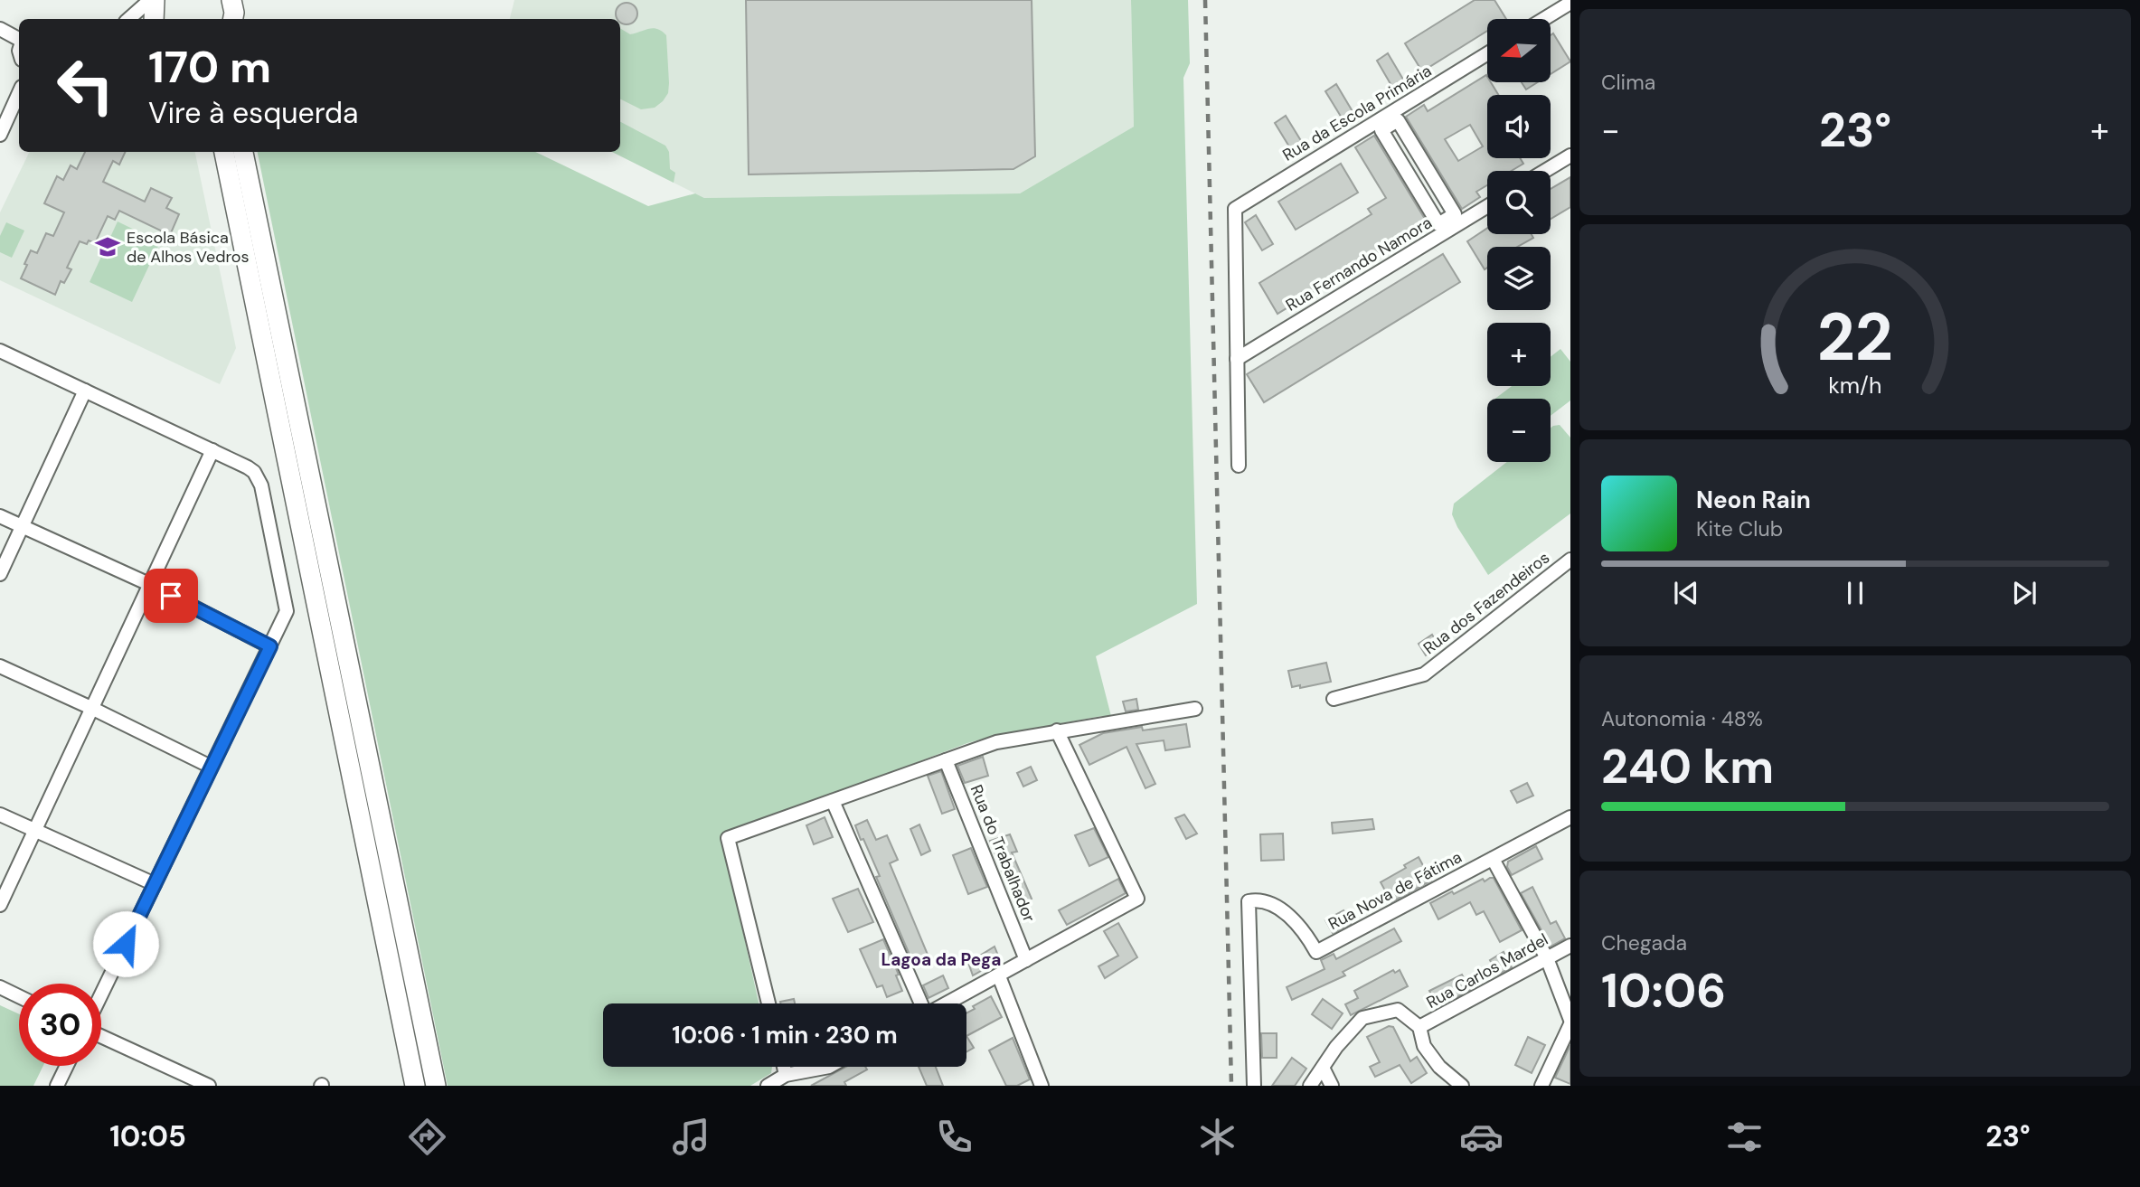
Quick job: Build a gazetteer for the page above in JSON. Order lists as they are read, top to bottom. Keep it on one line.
{"streets":{"street":["Rua da Escola Primária","Rua Fernando Namora","Rua dos Fazendeiros","Rua do Trabalhador","Rua Nova de Fátima","Rua Carlos Mardel"]},"crossings":[["Rua da Escola Primária","Rua Fernando Namora"]],"districts":["Lagoa da Pega"],"places":{"school or university":["Escola Básica de Alhos Vedros"]},"north":"left","page":{"tile":["Clima",["Autonomia · 48%","240 km"],["Chegada","10:06"]],"map_buttons":["+","−"],"turn":["170 m","Vire à esquerda"],"heat":["−","23°","+"],"song":["Neon Rain","Kite Club"],"limit":"30","trip":"10:06 · 1 min · 230 m","tabs":["10:05","23°"],"gauge":["22","km/h"]}}
